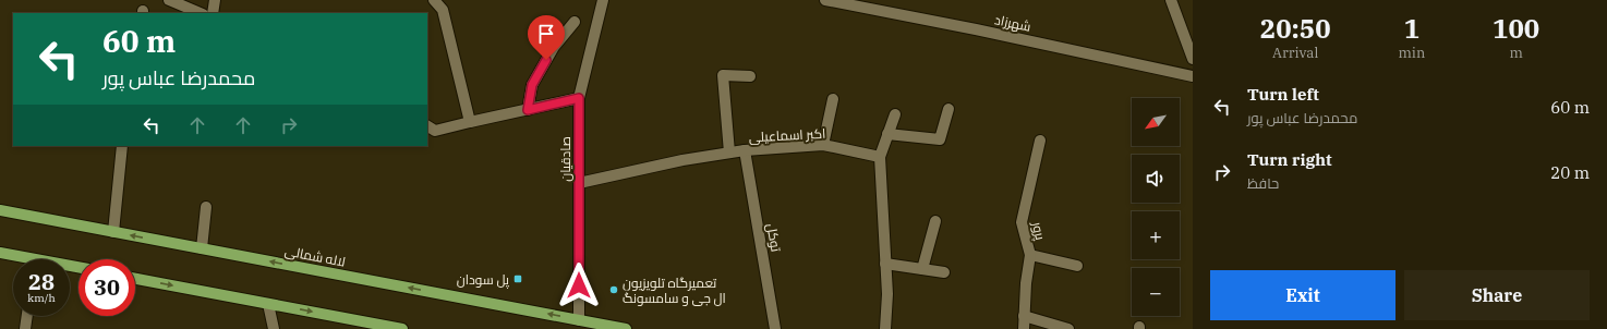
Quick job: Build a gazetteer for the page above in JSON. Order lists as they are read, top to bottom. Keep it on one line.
{"streets":{"main road":["لاله شمالی"],"street":["شهرزاد","اکبر اسماعیلی","صادقیان","پرور","توکل"]},"crossings":[["اکبر اسماعیلی","صادقیان"],["اکبر اسماعیلی","توکل"],["صادقیان","لاله شمالی"]],"places":{"transit":["پل سودان"],"other":["تعمیرگاه تلویزیون ال جی و سامسونگ"]},"north":"bottom left","page":{"eta":["20:50","Arrival","1","min","100","m"],"turn":["60 m","محمدرضا عباس پور"],"list":[{"name":"Turn left","note":"محمدرضا عباس پور","value":"60 m"},{"name":"Turn right","note":"حافظ","value":"20 m"}],"map_buttons":["+","−"],"speed":"28 km/h","limit":"30","buttons":["Exit","Share"]}}
